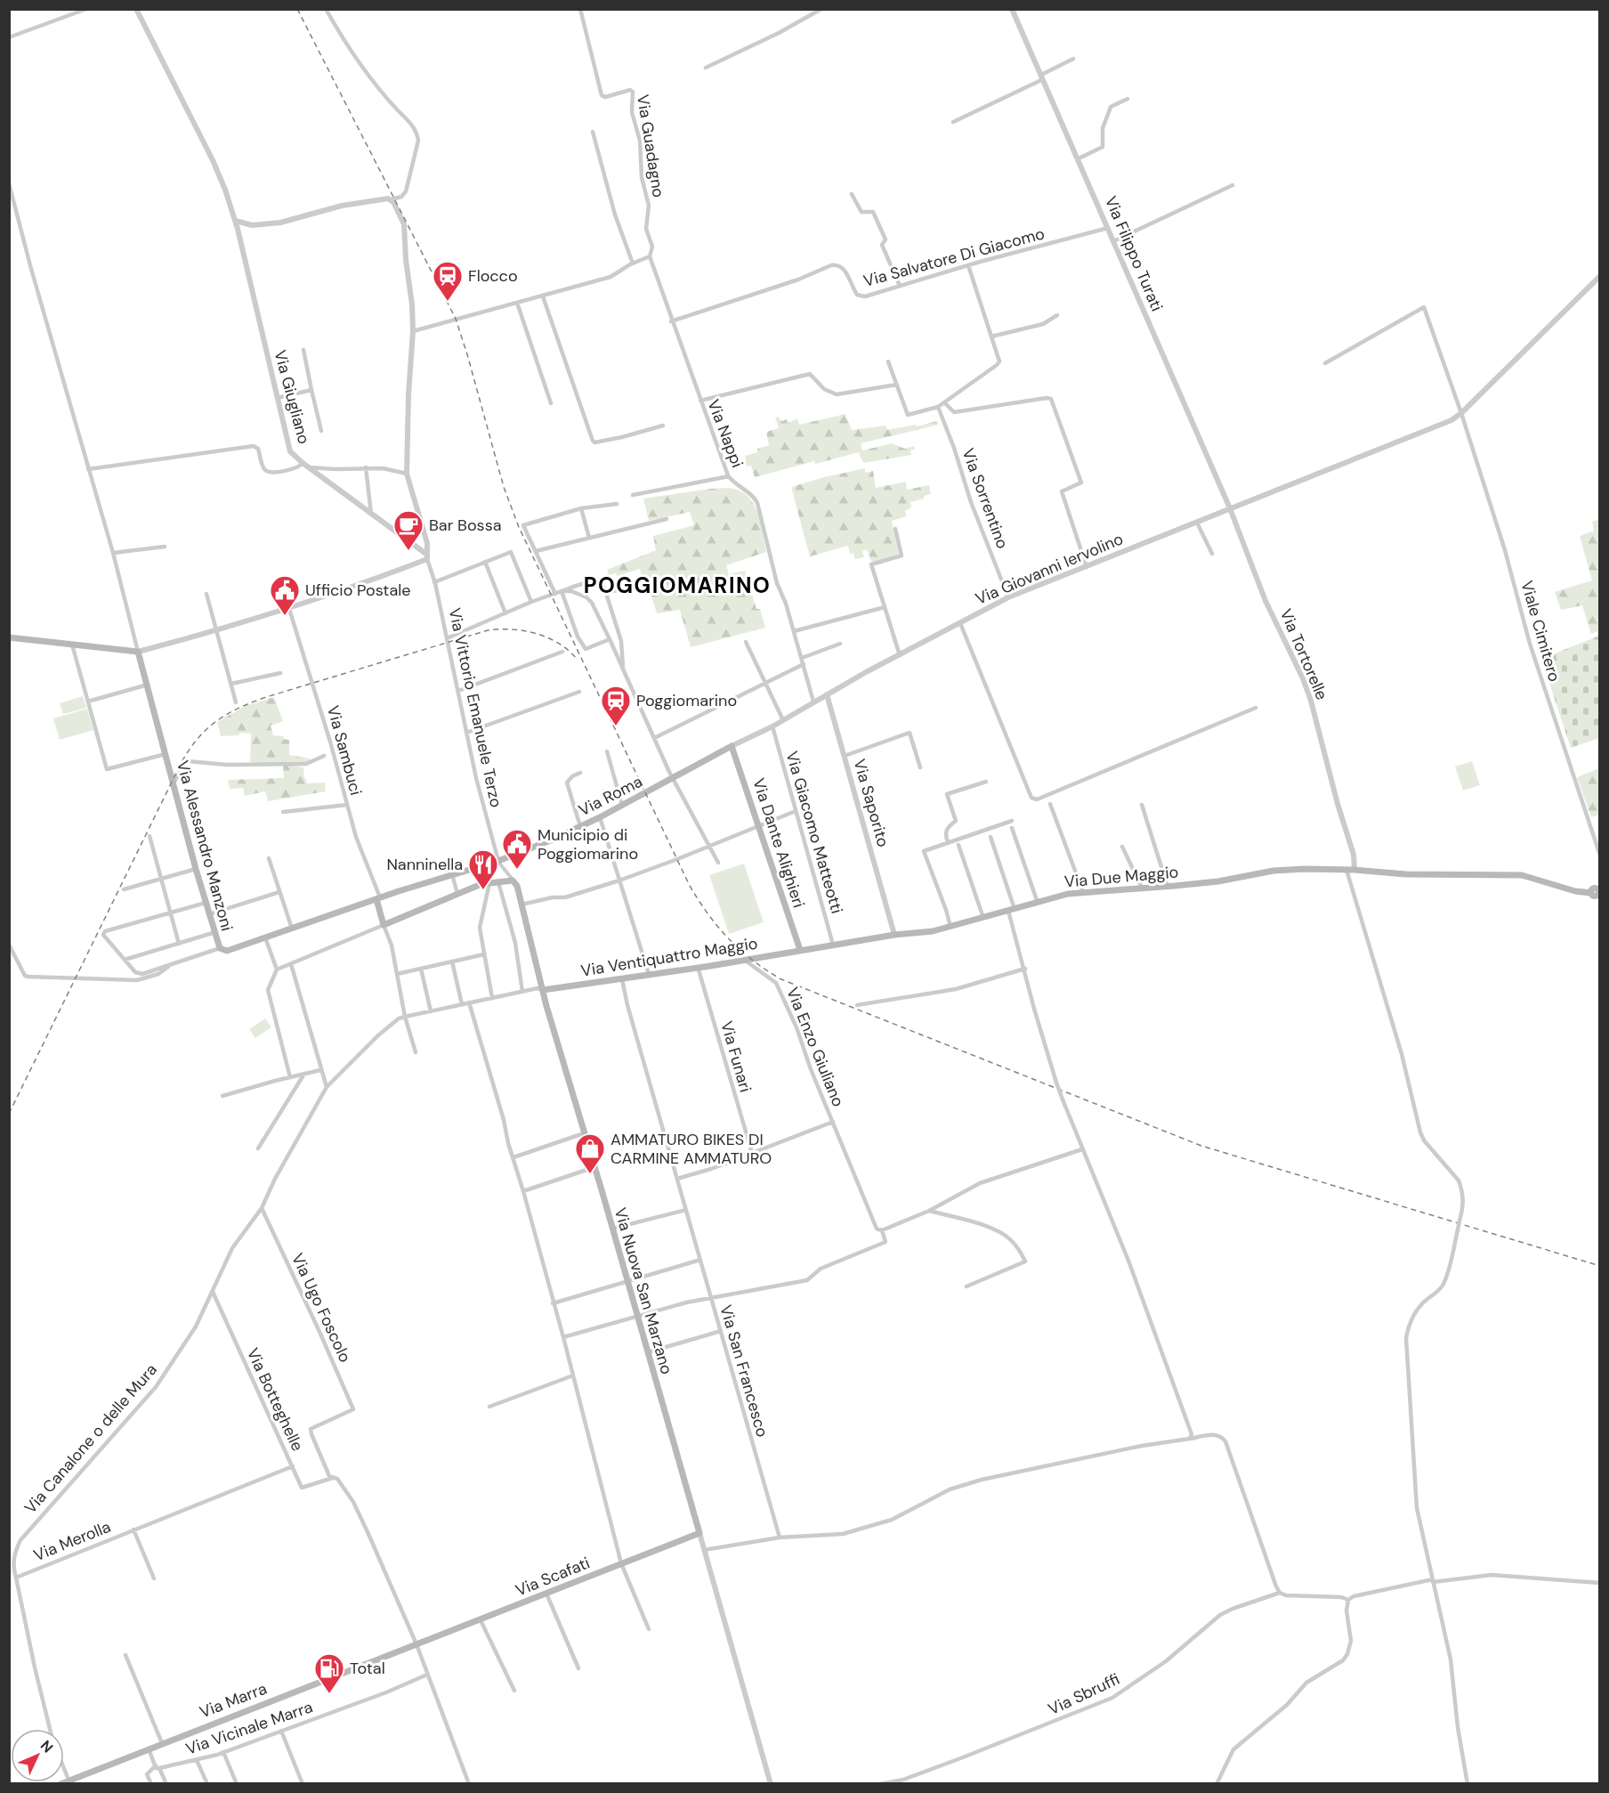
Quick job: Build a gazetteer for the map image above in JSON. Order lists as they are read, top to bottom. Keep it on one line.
{"streets":{"main road":["Via Roma","Via Dante Alighieri","Via Alessandro Manzoni","Via Due Maggio","Via Ventiquattro Maggio","Via Nuova San Marzano","Via Scafati","Via Marra"],"street":["Via Guadagno","Via Filippo Turati","Via Salvatore Di Giacomo","Via Giugliano","Via Nappi","Via Sorrentino","Via Giovanni Iervolino","Viale Cimitero","Via Tortorelle","Via Vittorio Emanuele Terzo","Via Sambuci","Via Saporito","Via Giacomo Matteotti","Via Enzo Giuliano","Via Funari","Via Ugo Foscolo","Via San Francesco","Via Botteghelle","Via Canalone o delle Mura","Via Merolla","Via Sbruffi","Via Vicinale Marra"]},"crossings":[["Via Guadagno","Via Nappi"],["Via Filippo Turati","Via Salvatore Di Giacomo"],["Via Filippo Turati","Via Giovanni Iervolino"],["Via Filippo Turati","Via Tortorelle"],["Via Salvatore Di Giacomo","Via Nappi"],["Via Giugliano","Via Vittorio Emanuele Terzo"],["Via Sorrentino","Via Giovanni Iervolino"],["Via Giovanni Iervolino","Viale Cimitero"],["Via Giovanni Iervolino","Via Tortorelle"],["Via Giovanni Iervolino","Via Saporito"],["Via Tortorelle","Via Due Maggio"],["Via Vittorio Emanuele Terzo","Via Roma"],["Via Vittorio Emanuele Terzo","Via Alessandro Manzoni"],["Via Sambuci","Via Alessandro Manzoni"],["Via Roma","Via Dante Alighieri"],["Via Roma","Via Alessandro Manzoni"],["Via Saporito","Via Due Maggio"],["Via Giacomo Matteotti","Via Due Maggio"],["Via Dante Alighieri","Via Due Maggio"],["Via Dante Alighieri","Via Ventiquattro Maggio"],["Via Due Maggio","Via Ventiquattro Maggio"],["Via Ventiquattro Maggio","Via Enzo Giuliano"],["Via Ventiquattro Maggio","Via Funari"],["Via Ventiquattro Maggio","Via Nuova San Marzano"],["Via Enzo Giuliano","Via Funari"],["Via Enzo Giuliano","Via San Francesco"],["Via Nuova San Marzano","Via Scafati"],["Via Ugo Foscolo","Via Botteghelle"],["Via Ugo Foscolo","Via Canalone o delle Mura"],["Via Ugo Foscolo","Via Scafati"],["Via Ugo Foscolo","Via Marra"],["Via Ugo Foscolo","Via Vicinale Marra"],["Via Botteghelle","Via Canalone o delle Mura"],["Via Botteghelle","Via Merolla"],["Via Canalone o delle Mura","Via Merolla"],["Via Scafati","Via Marra"]],"districts":["POGGIOMARINO"],"places":{"station":["Flocco","Poggiomarino"],"cafe":["Bar Bossa"],"public building":["Ufficio Postale","Municipio di Poggiomarino"],"restaurant":["Nanninella"],"shop":["AMMATURO BIKES DI CARMINE AMMATURO"],"fuel station":["Total"]},"north":"top right"}
